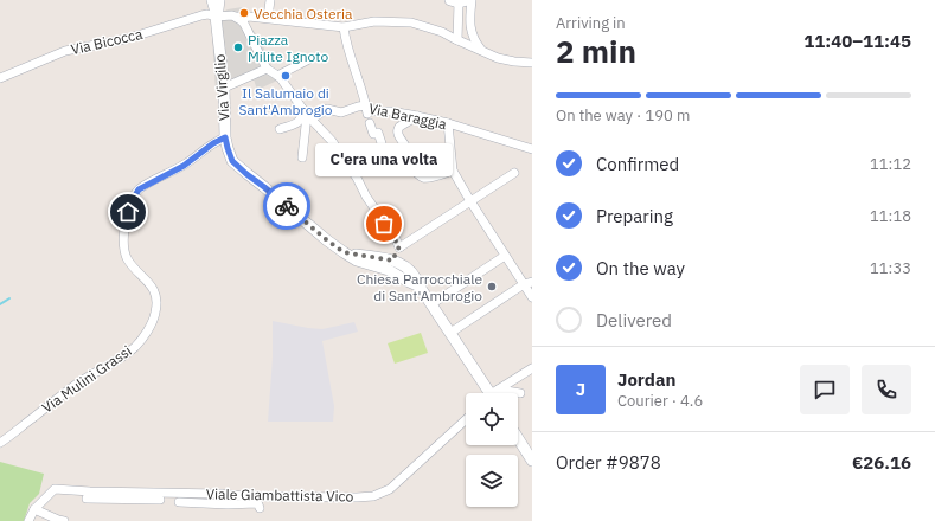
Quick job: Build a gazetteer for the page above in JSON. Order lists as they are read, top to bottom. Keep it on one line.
{"streets":{"main road":["Via Virgilio"],"street":["Via Bicocca","Via Baraggia","Via Mulini Grassi","Viale Giambattista Vico"]},"crossings":[["Via Bicocca","Via Virgilio"],["Via Virgilio","Via Mulini Grassi"]],"places":["Vecchia Osteria","Piazza Milite Ignoto","Il Salumaio di Sant'Ambrogio","C'era una volta","Chiesa Parrocchiale di Sant'Ambrogio"],"page":{"heading":["2 min","Arriving in","11:40–11:45"],"panel":["Jordan","Courier · 4.6","Order #9878","€26.16"],"bar":"On the way · 190 m","list":[["Confirmed","11:12"],["Preparing","11:18"],["On the way","11:33"],"Delivered"],"bubble":"C'era una volta","round":"J"}}
